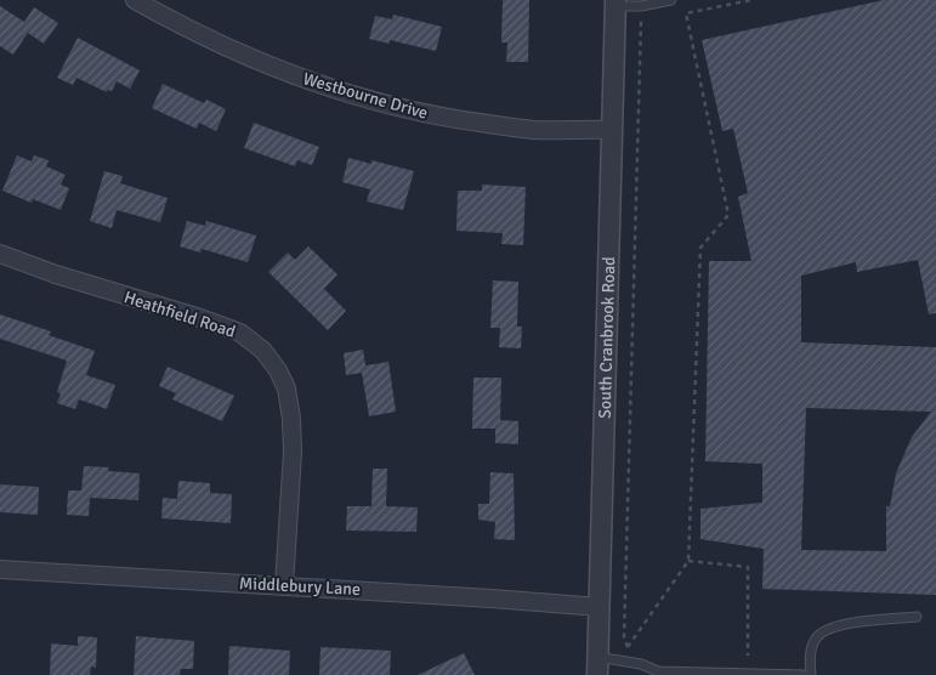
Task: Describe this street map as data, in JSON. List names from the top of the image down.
{
  "streets": {
    "street": [
      "Westbourne Drive",
      "Heathfield Road",
      "South Cranbrook Road",
      "Middlebury Lane"
    ]
  },
  "crossings": [
    ["Westbourne Drive", "South Cranbrook Road"],
    ["Heathfield Road", "Middlebury Lane"],
    ["South Cranbrook Road", "Middlebury Lane"]
  ]
}
